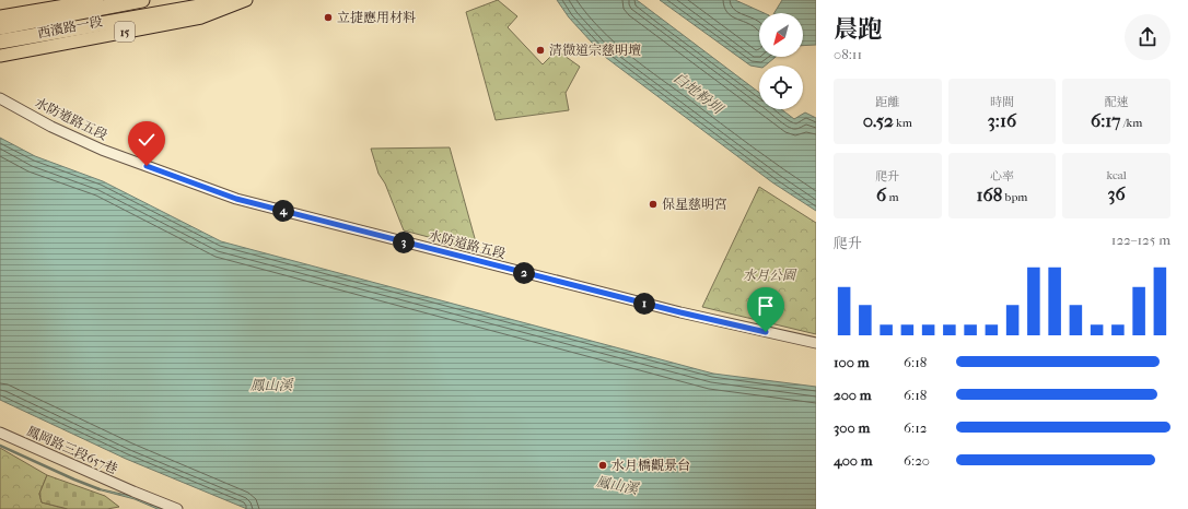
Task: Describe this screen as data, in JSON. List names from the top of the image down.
{
  "streets": {
    "main road": ["西濱路一段", "15"],
    "street": ["水防道路五段", "鳳岡路三段657巷"]
  },
  "water": ["白地粉圳", "鳳山溪"],
  "parks": ["水月公園"],
  "places": [
    "立捷應用材料",
    "清微道宗慈明壇",
    "保星慈明宮",
    "水月橋觀景台"
  ],
  "north": "bottom left",
  "page": {
    "heading": ["晨跑", "08:11"],
    "stats": [
      ["距離", "0.52 km"],
      ["時間", "3:16"],
      ["配速", "6:17 /km"],
      ["爬升", "6 m"],
      ["心率", "168 bpm"],
      ["kcal", "36"]
    ],
    "pins": [
      "4",
      "3",
      "2",
      "1"
    ],
    "chart": ["爬升", "122–125 m"],
    "list": [
      {
        "name": "100 m",
        "note": "6:18"
      },
      {
        "name": "200 m",
        "note": "6:18"
      },
      {
        "name": "300 m",
        "note": "6:12"
      },
      {
        "name": "400 m",
        "note": "6:20"
      }
    ]
  }
}
